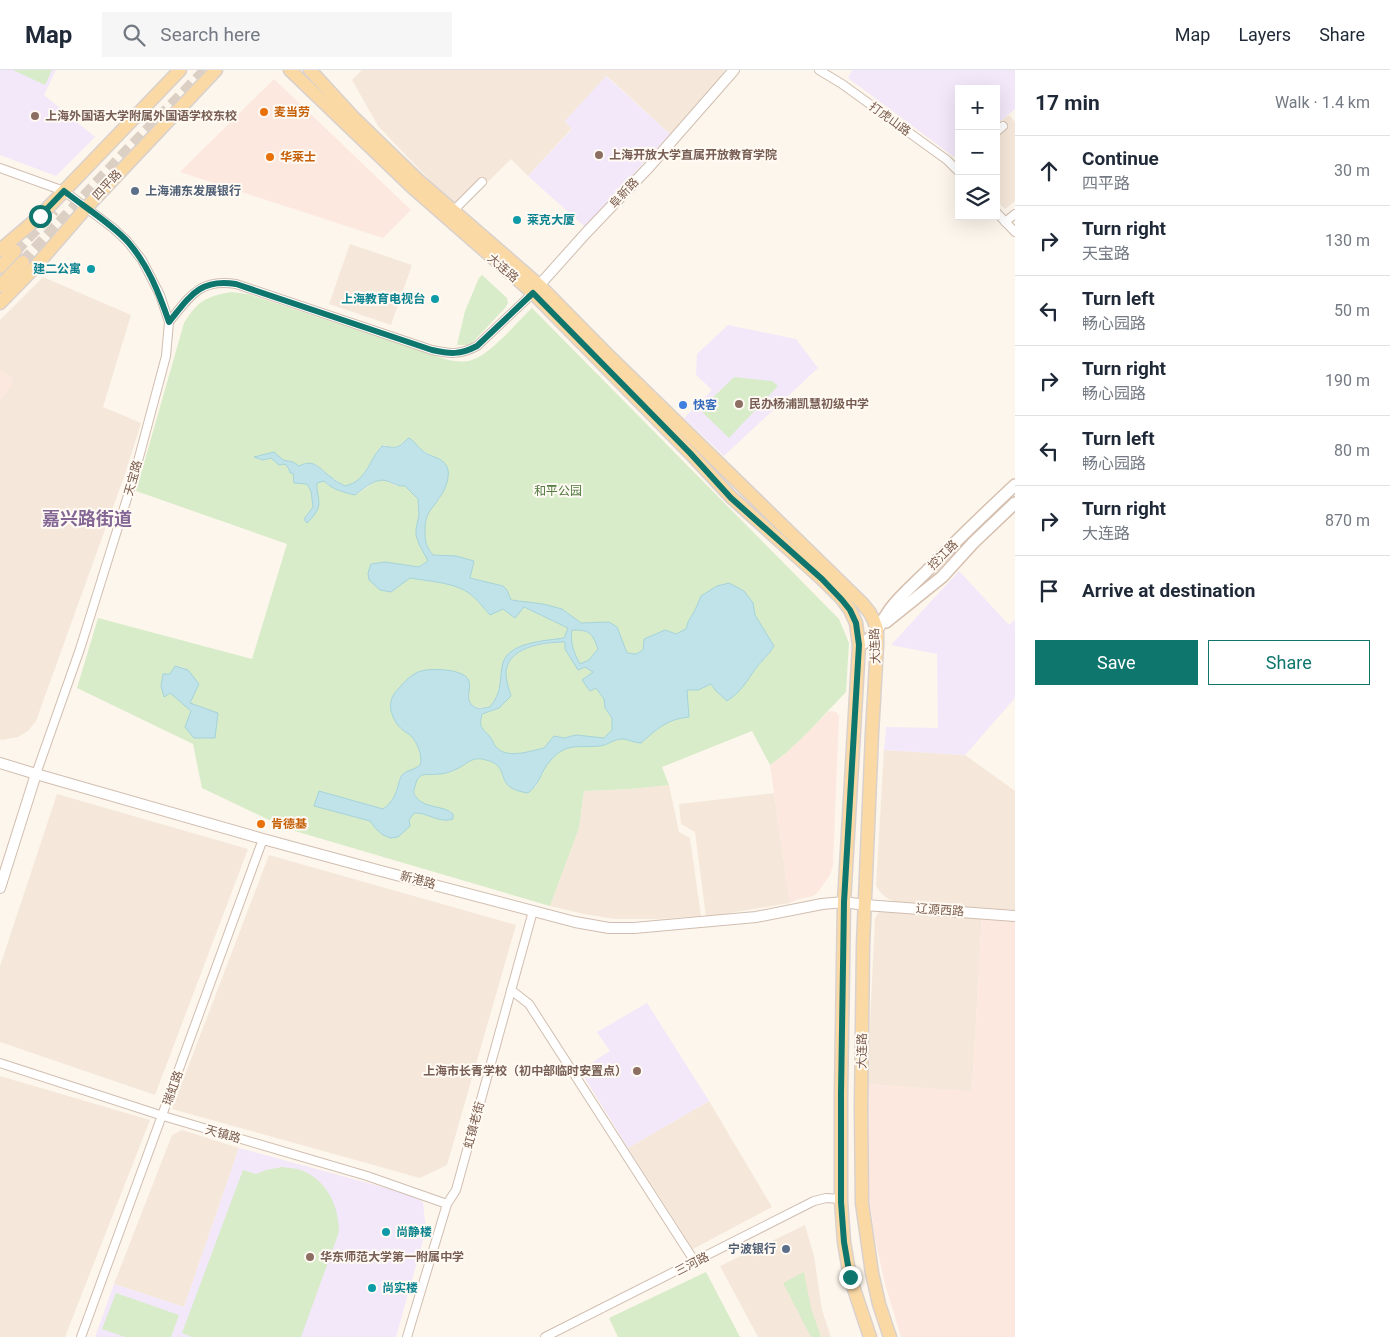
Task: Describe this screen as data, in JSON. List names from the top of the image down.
{
  "streets": {
    "main road": ["四平路", "大连路", "控江路"],
    "street": [
      "打虎山路",
      "阜新路",
      "天宝路",
      "新港路",
      "辽源西路",
      "瑞虹路",
      "虹镇老街",
      "天镇路",
      "三河路"
    ]
  },
  "crossings": [
    ["四平路", "天宝路"],
    ["阜新路", "大连路"],
    ["大连路", "控江路"],
    ["大连路", "新港路"],
    ["大连路", "辽源西路"],
    ["大连路", "三河路"],
    ["天宝路", "新港路"],
    ["新港路", "辽源西路"],
    ["新港路", "瑞虹路"],
    ["新港路", "虹镇老街"],
    ["瑞虹路", "天镇路"],
    ["虹镇老街", "天镇路"]
  ],
  "districts": ["嘉兴路街道"],
  "parks": ["和平公园"],
  "places": [
    "麦当劳",
    "上海外国语大学附属外国语学校东校",
    "上海开放大学直属开放教育学院",
    "华莱士",
    "上海浦东发展银行",
    "莱克大厦",
    "建二公寓",
    "上海教育电视台",
    "民办杨浦凯慧初级中学",
    "快客",
    "肯德基",
    "上海市长青学校（初中部临时安置点）",
    "尚静楼",
    "宁波银行",
    "华东师范大学第一附属中学",
    "尚实楼"
  ],
  "page": {
    "header": "Map",
    "search": "Search here",
    "nav": ["Map", "Layers", "Share"],
    "heading": ["17 min", "Walk · 1.4 km"],
    "map_buttons": ["+", "−"],
    "list": [
      ["Continue", "四平路", "30 m"],
      ["Turn right", "天宝路", "130 m"],
      ["Turn left", "畅心园路", "50 m"],
      ["Turn right", "畅心园路", "190 m"],
      ["Turn left", "畅心园路", "80 m"],
      ["Turn right", "大连路", "870 m"],
      "Arrive at destination"
    ],
    "buttons": ["Save", "Share"]
  }
}
